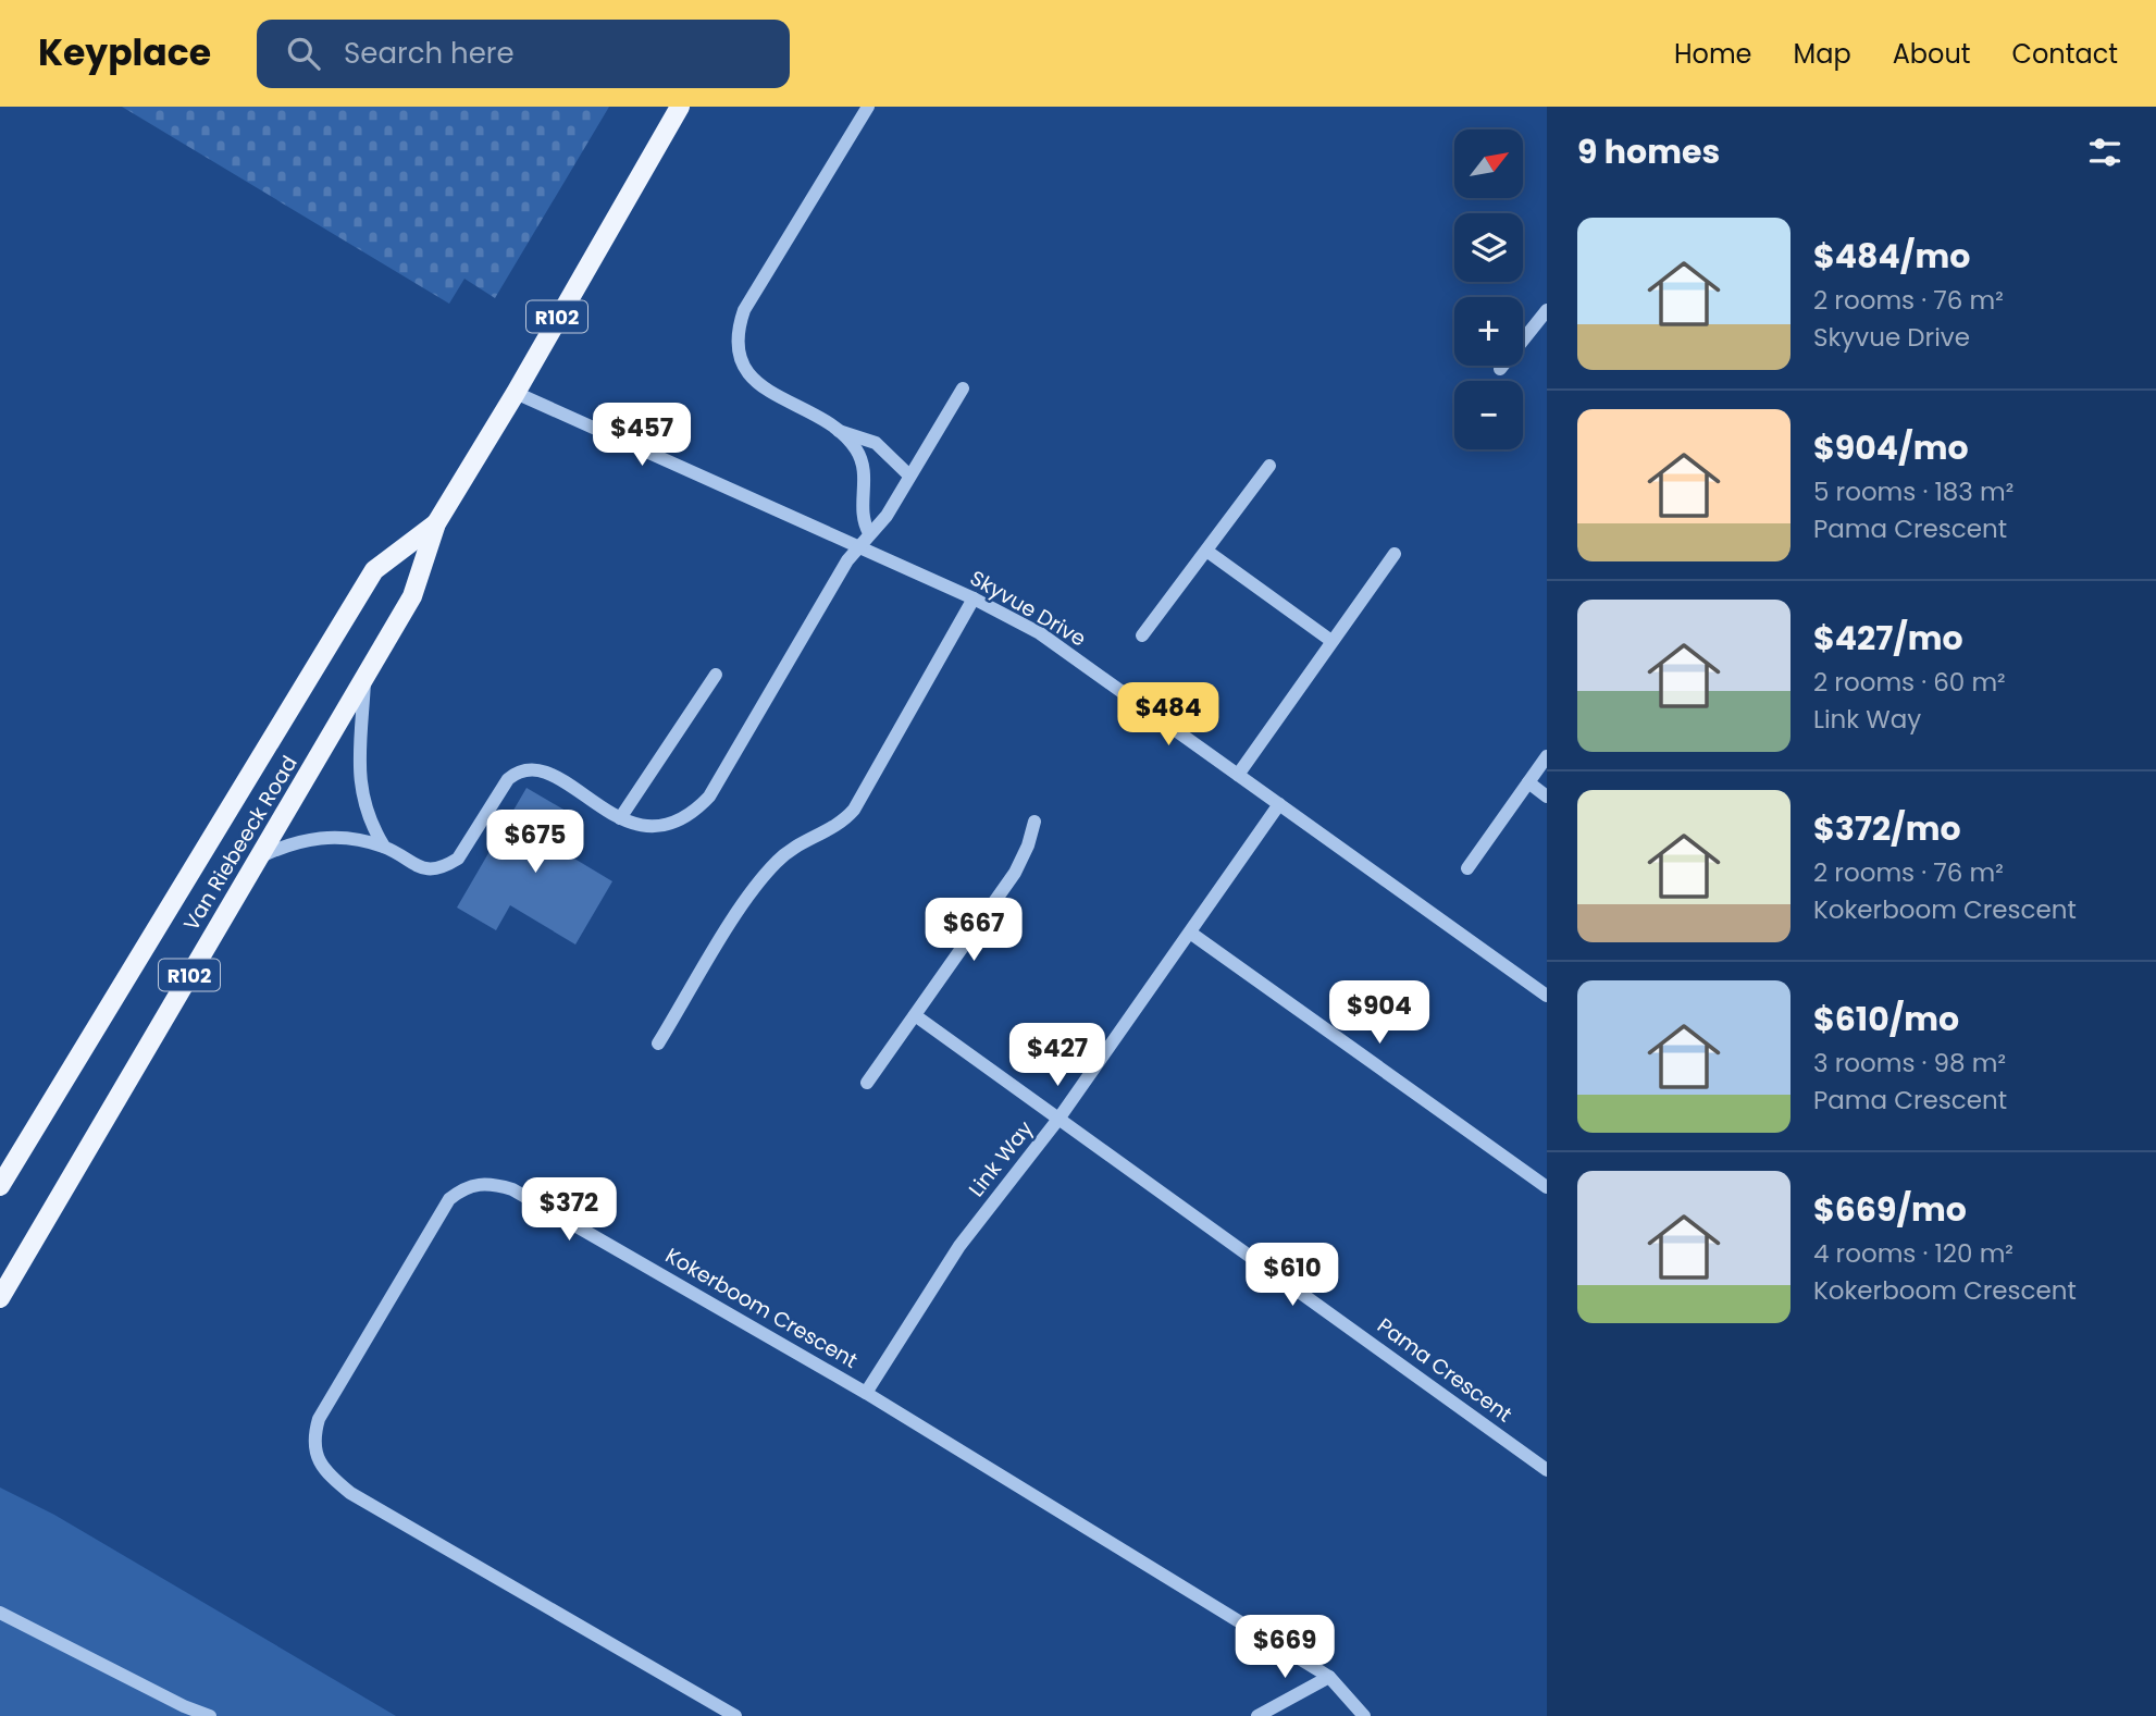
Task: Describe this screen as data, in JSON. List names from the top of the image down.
{
  "streets": {
    "main road": ["R102", "Van Riebeeck Road"],
    "street": [
      "Skyvue Drive",
      "Link Way",
      "Kokerboom Crescent",
      "Pama Crescent"
    ]
  },
  "crossings": [
    ["Skyvue Drive", "Van Riebeeck Road"],
    ["Skyvue Drive", "Link Way"],
    ["Link Way", "Kokerboom Crescent"],
    ["Link Way", "Pama Crescent"]
  ],
  "north": "top right",
  "page": {
    "header": "Keyplace",
    "search": "Search here",
    "nav": [
      "Home",
      "Map",
      "About",
      "Contact"
    ],
    "heading": "9 homes",
    "map_buttons": ["+", "−"],
    "list": [
      {
        "name": "$484/mo",
        "note": "2 rooms · 76 m² · Skyvue Drive"
      },
      {
        "name": "$904/mo",
        "note": "5 rooms · 183 m² · Pama Crescent"
      },
      {
        "name": "$427/mo",
        "note": "2 rooms · 60 m² · Link Way"
      },
      {
        "name": "$372/mo",
        "note": "2 rooms · 76 m² · Kokerboom Crescent"
      },
      {
        "name": "$610/mo",
        "note": "3 rooms · 98 m² · Pama Crescent"
      },
      {
        "name": "$669/mo",
        "note": "4 rooms · 120 m² · Kokerboom Crescent"
      }
    ],
    "price": [
      "$457",
      "$484",
      "$675",
      "$667",
      "$904",
      "$427",
      "$372",
      "$610",
      "$669"
    ]
  }
}
